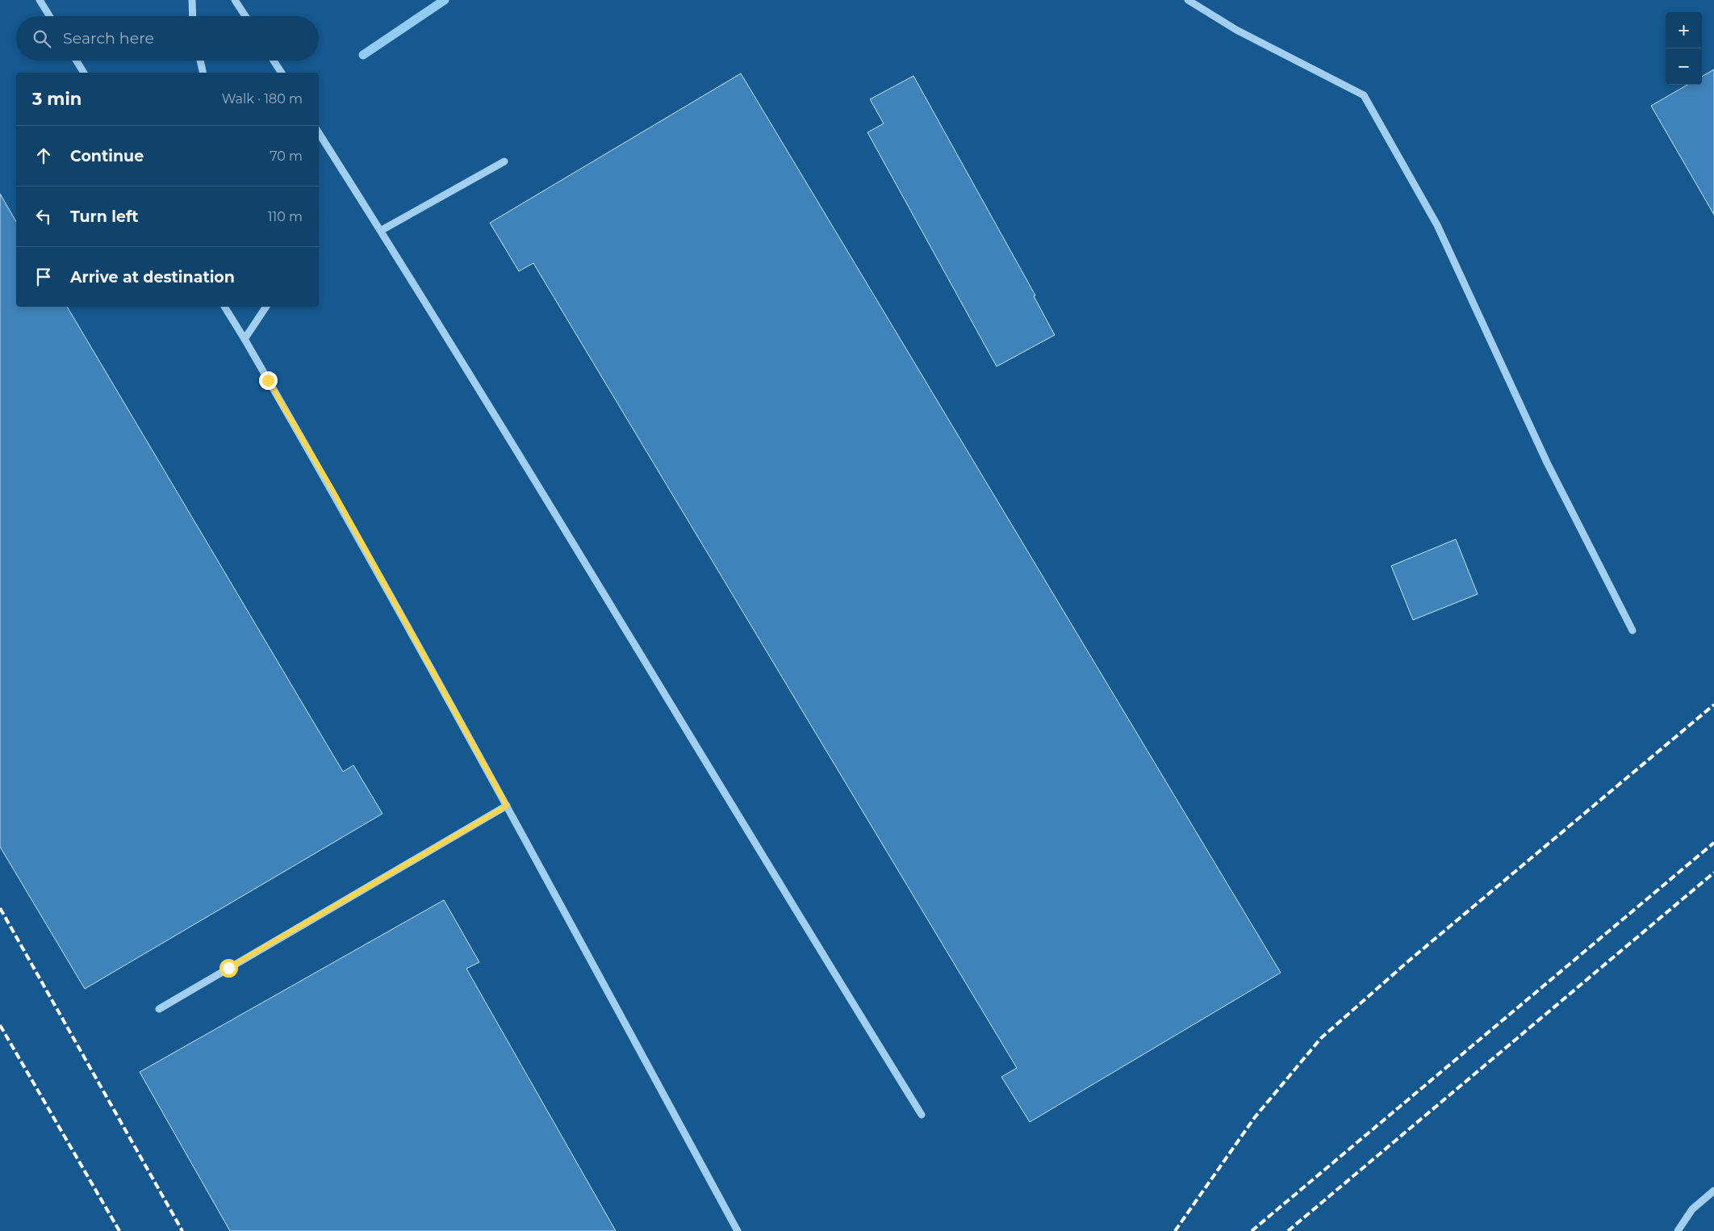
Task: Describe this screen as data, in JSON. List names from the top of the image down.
{
  "page": {
    "map_buttons": ["+", "−"],
    "search": "Search here",
    "heading": ["3 min", "Walk · 180 m"],
    "list": [
      ["Continue", "70 m"],
      ["Turn left", "110 m"],
      "Arrive at destination"
    ]
  }
}
